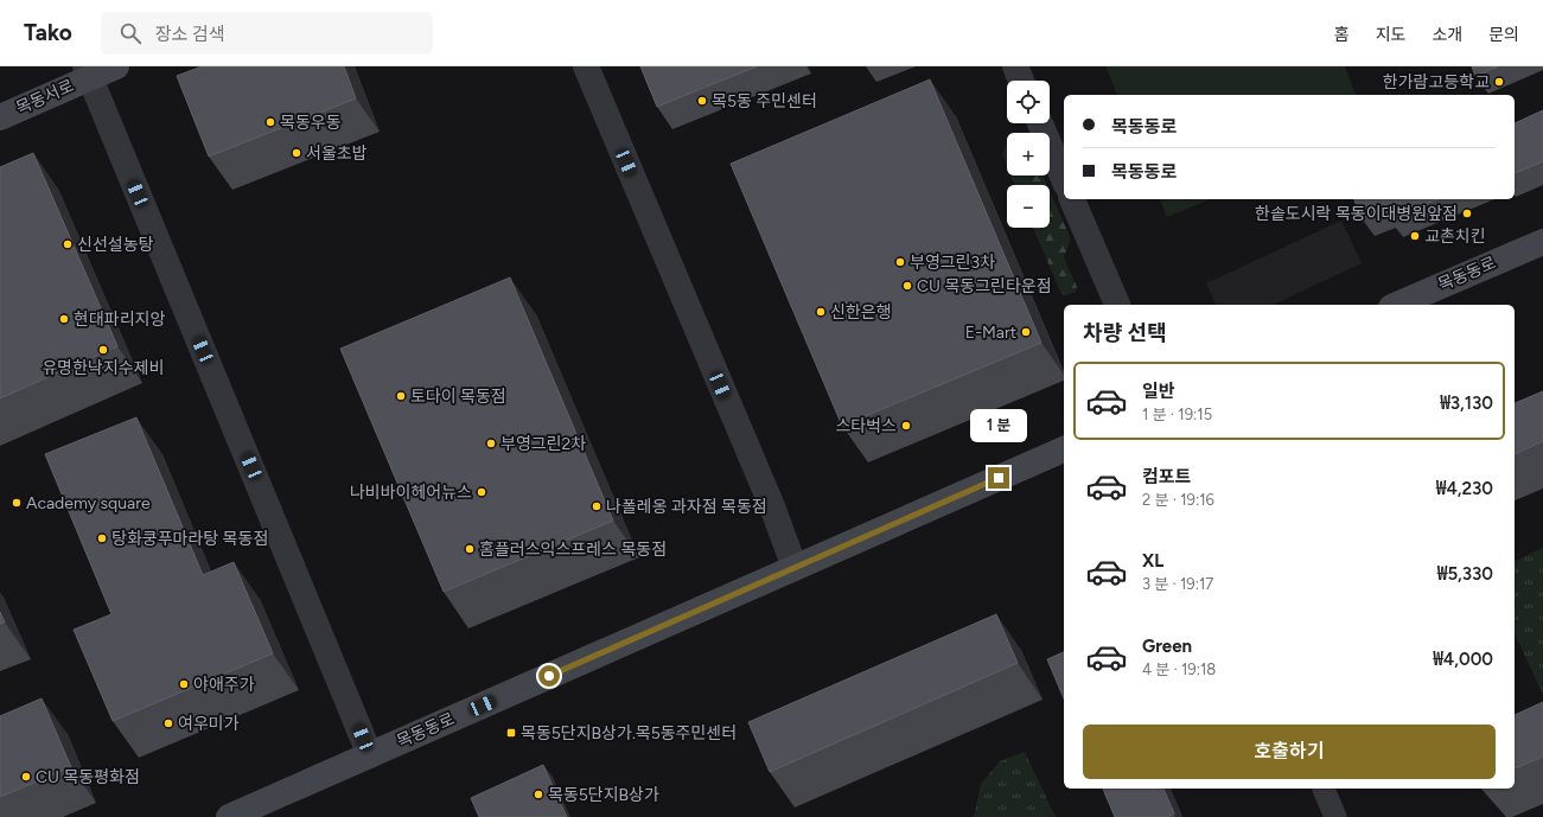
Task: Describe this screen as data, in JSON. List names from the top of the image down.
{
  "streets": {
    "main road": ["목동서로", "목동동로"]
  },
  "places": {
    "other": [
      "한가람고등학교",
      "목5동 주민센터",
      "목동우동",
      "서울초밥",
      "한솥도시락 목동이대병원앞점",
      "교촌치킨",
      "신선설농탕",
      "부영그린3차",
      "CU 목동그린타운점",
      "신한은행",
      "현대파리지앙",
      "E-Mart",
      "유명한낙지수제비",
      "토다이 목동점",
      "스타벅스",
      "부영그린2차",
      "나비바이헤어뉴스",
      "Academy square",
      "나폴레옹 과자점 목동점",
      "탕화쿵푸마라탕 목동점",
      "홈플러스익스프레스 목동점",
      "야애주가",
      "여우미가",
      "CU 목동평화점",
      "목동5단지B상가"
    ],
    "transit": ["목동5단지B상가.목5동주민센터"]
  },
  "page": {
    "header": "Tako",
    "search": "장소 검색",
    "nav": [
      "홈",
      "지도",
      "소개",
      "문의"
    ],
    "map_buttons": ["+", "−"],
    "banner": ["목동동로", "목동동로"],
    "heading": "차량 선택",
    "list": [
      {
        "name": "일반",
        "note": "1 분 · 19:15",
        "value": "₩3,130"
      },
      {
        "name": "컴포트",
        "note": "2 분 · 19:16",
        "value": "₩4,230"
      },
      {
        "name": "XL",
        "note": "3 분 · 19:17",
        "value": "₩5,330"
      },
      {
        "name": "Green",
        "note": "4 분 · 19:18",
        "value": "₩4,000"
      }
    ],
    "bubble": "1 분",
    "buttons": "호출하기"
  }
}
